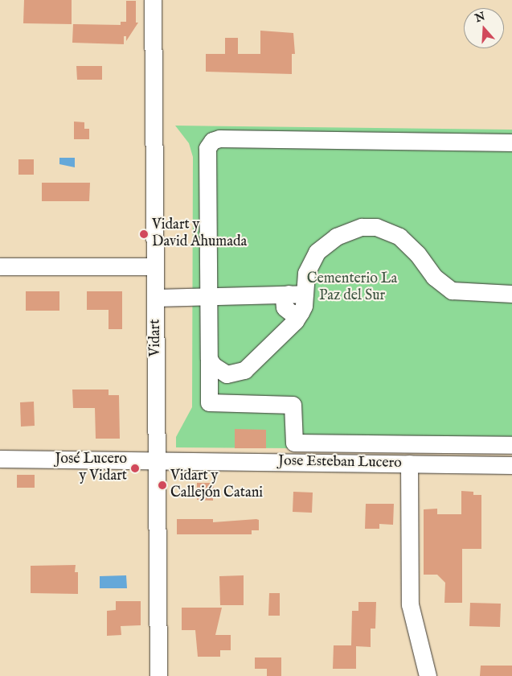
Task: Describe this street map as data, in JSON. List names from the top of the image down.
{
  "streets": {
    "street": ["Vidart", "Jose Esteban Lucero"]
  },
  "crossings": [
    ["Vidart", "Jose Esteban Lucero"]
  ],
  "parks": ["Cementerio La Paz del Sur"],
  "places": ["Vidart y David Ahumada", "José Lucero y Vidart", "Vidart y Callejón Catani"],
  "north": "top"
}
